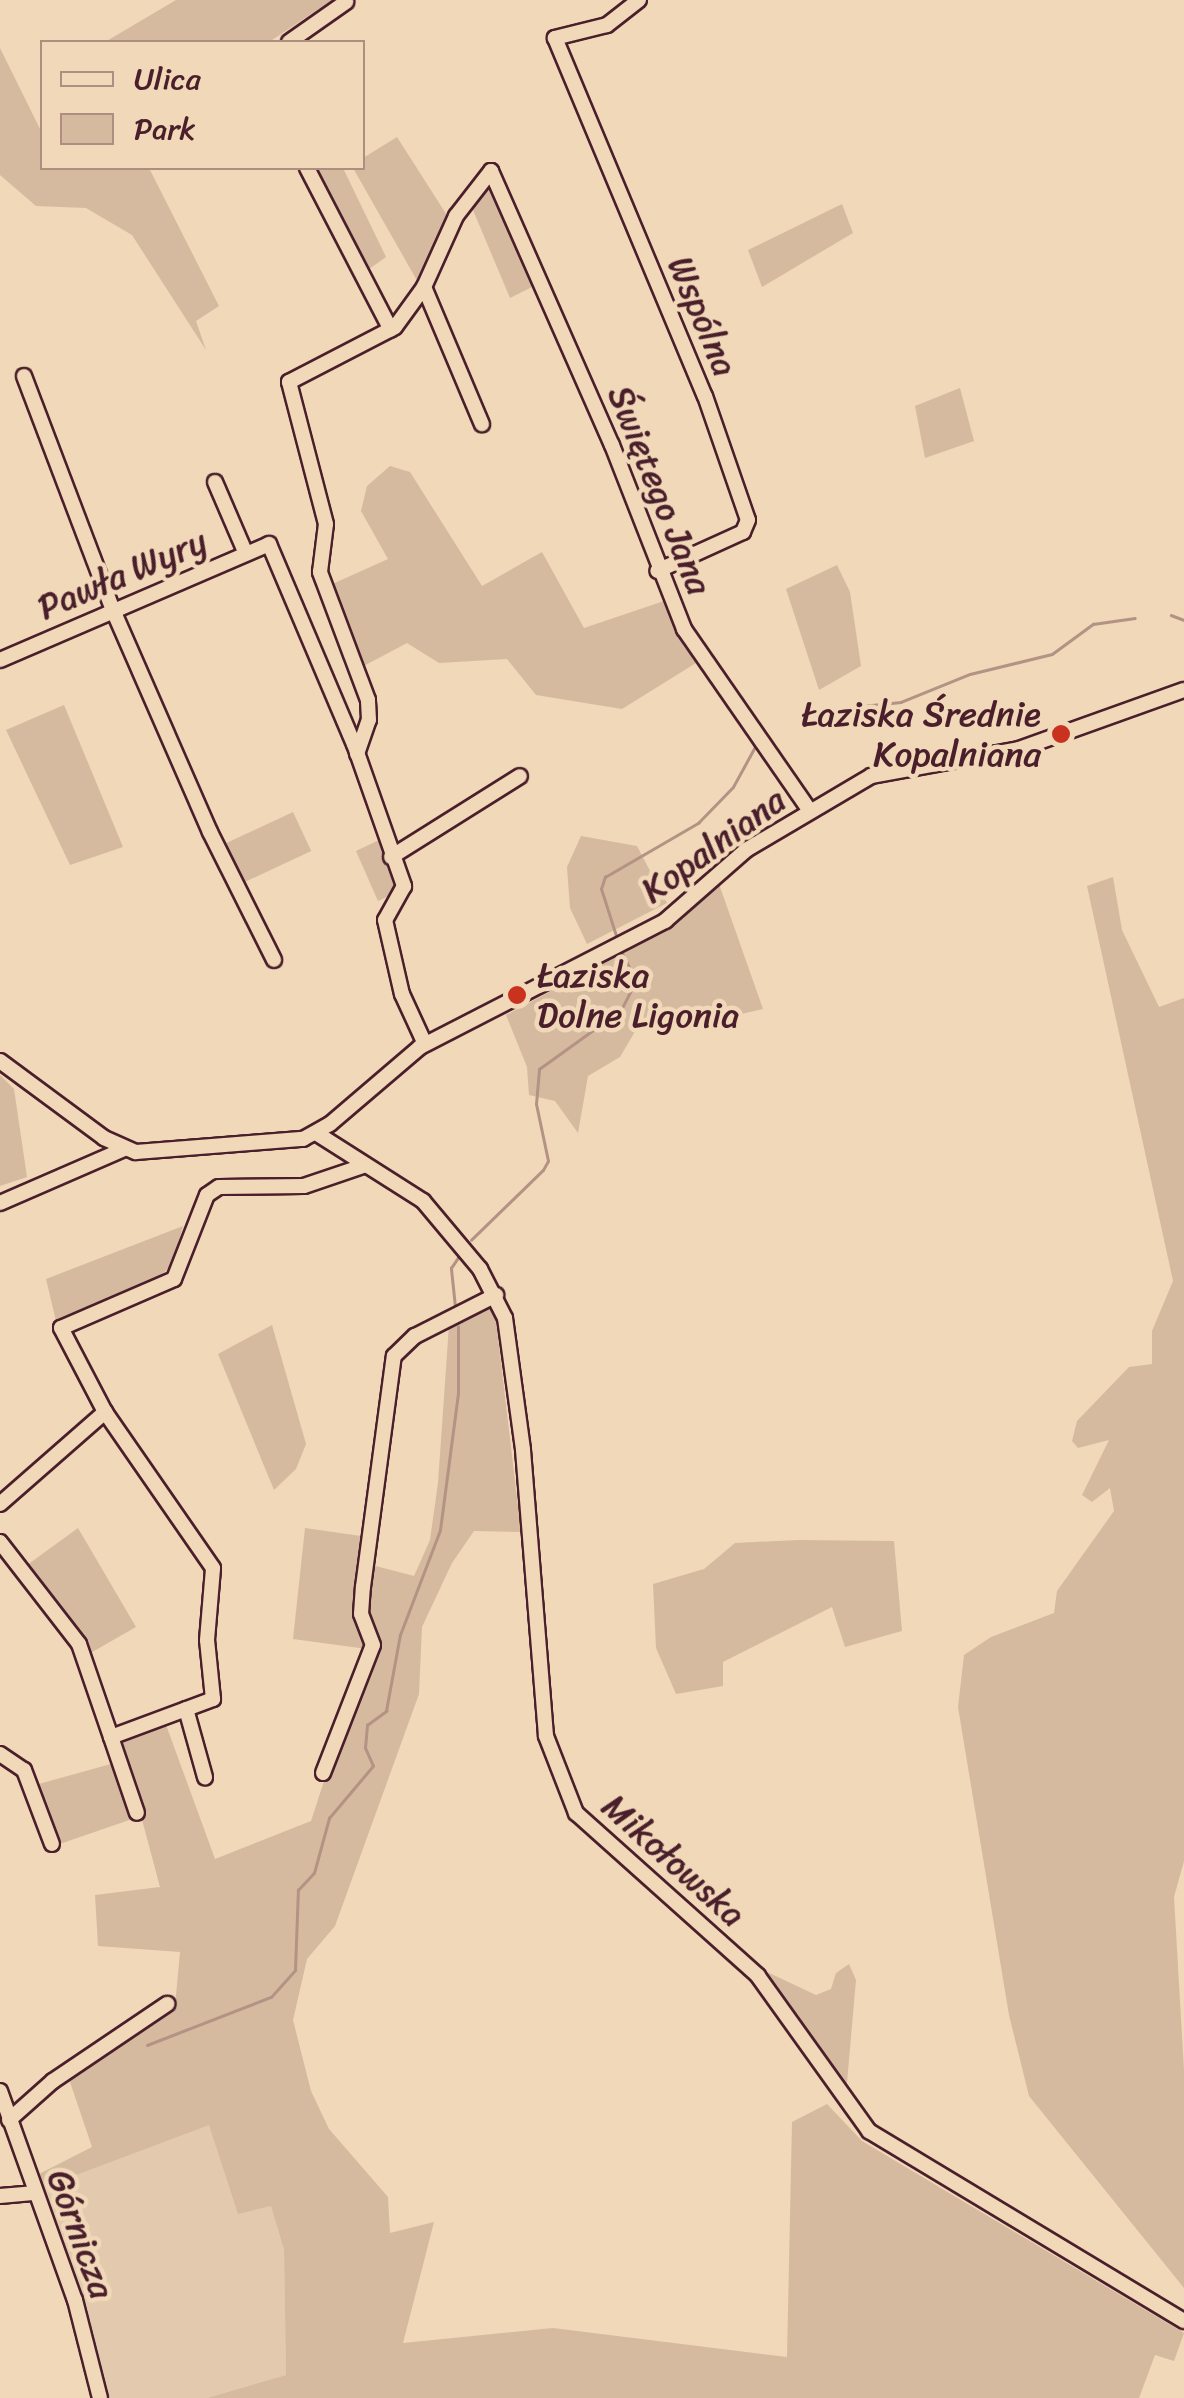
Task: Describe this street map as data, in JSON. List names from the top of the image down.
{
  "streets": {
    "street": [
      "Wspólna",
      "Świętego Jana",
      "Pawła Wyry",
      "Kopalniana",
      "Mikołowska",
      "Górnicza"
    ]
  },
  "crossings": [
    ["Wspólna", "Świętego Jana"],
    ["Świętego Jana", "Kopalniana"],
    ["Kopalniana", "Mikołowska"]
  ],
  "places": ["Łaziska Średnie Kopalniana", "Łaziska Dolne Ligonia"],
  "legend": ["Ulica", "Park"]
}
